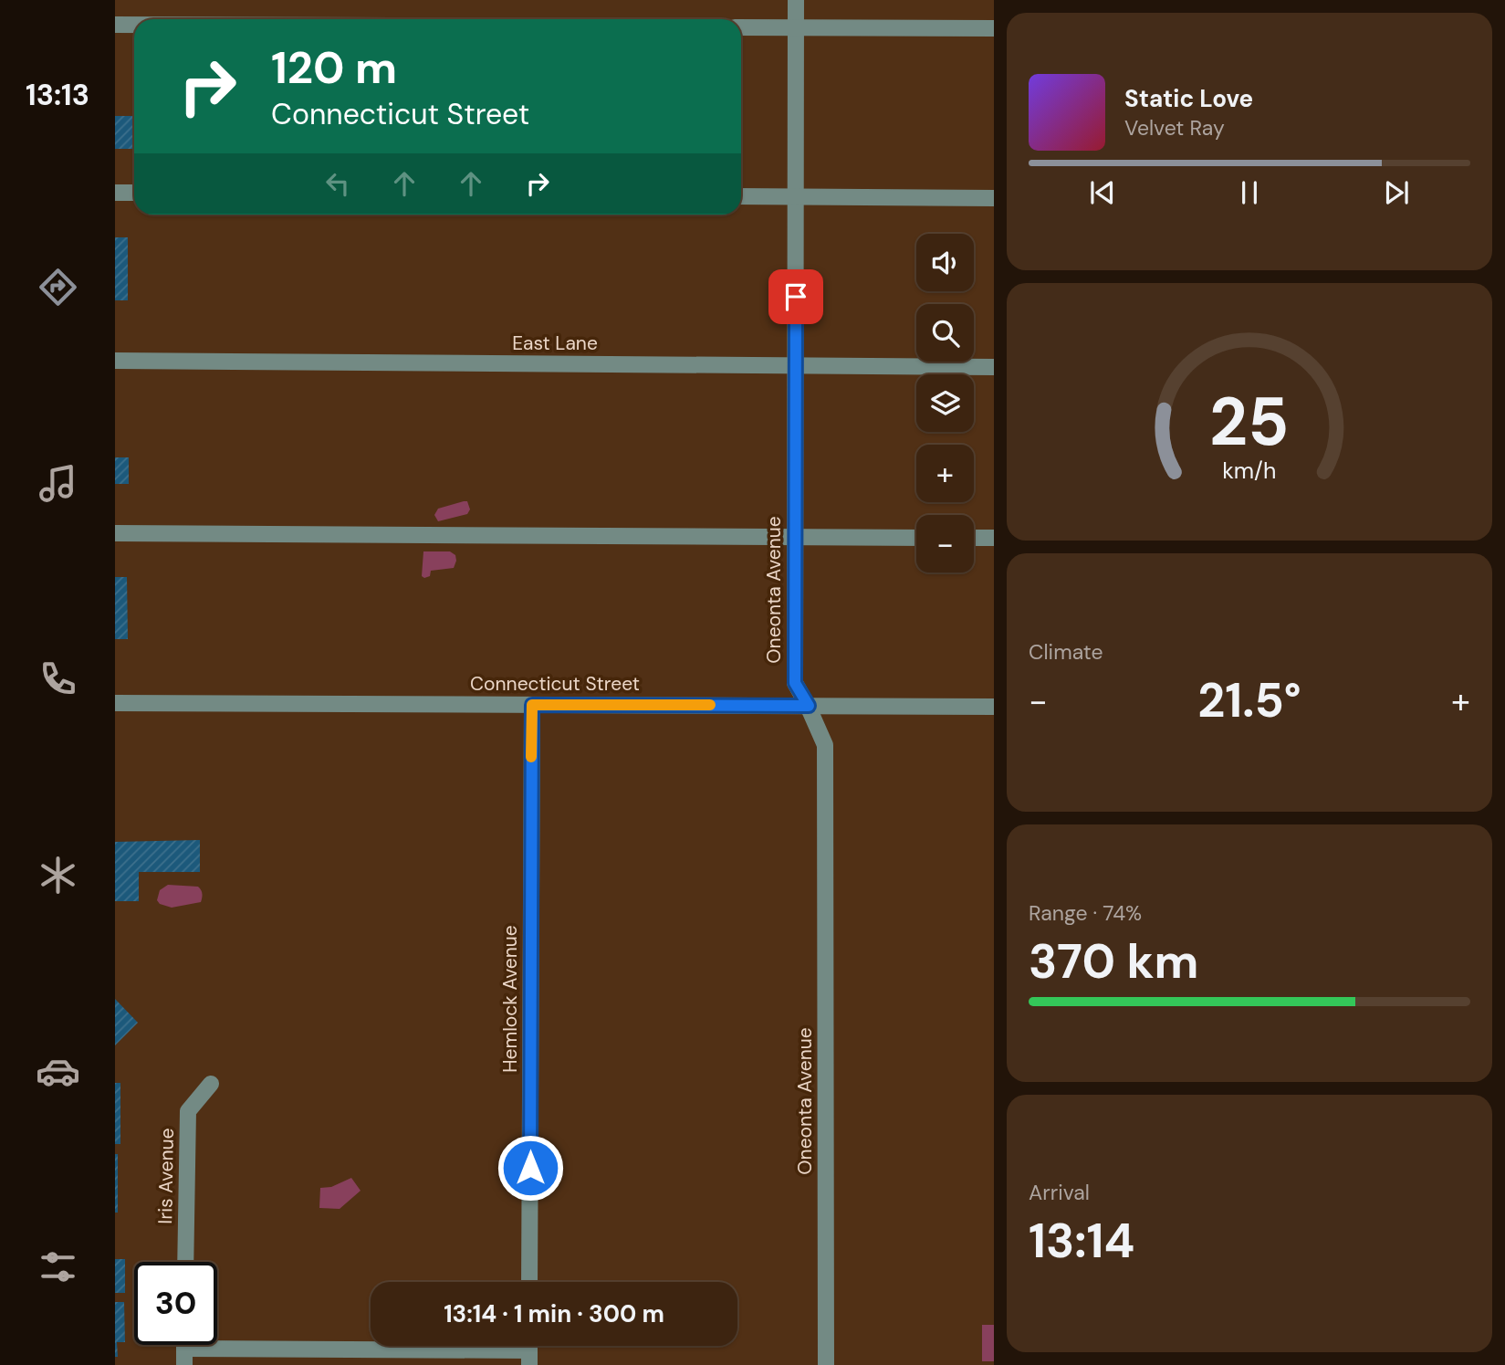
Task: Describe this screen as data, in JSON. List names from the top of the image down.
{
  "streets": {
    "street": [
      "East Lane",
      "Oneonta Avenue",
      "Connecticut Street",
      "Hemlock Avenue",
      "Iris Avenue"
    ]
  },
  "crossings": [
    ["East Lane", "Oneonta Avenue"],
    ["Oneonta Avenue", "Connecticut Street"],
    ["Connecticut Street", "Hemlock Avenue"]
  ],
  "page": {
    "tabs": "13:13",
    "turn": ["120 m", "Connecticut Street"],
    "song": ["Static Love", "Velvet Ray"],
    "map_buttons": ["+", "−"],
    "tile": [
      "Climate",
      ["Range · 74%", "370 km"],
      ["Arrival", "13:14"]
    ],
    "heat": ["−", "21.5°", "+"],
    "limit": "30",
    "trip": "13:14 · 1 min · 300 m",
    "gauge": ["25", "km/h"]
  }
}
